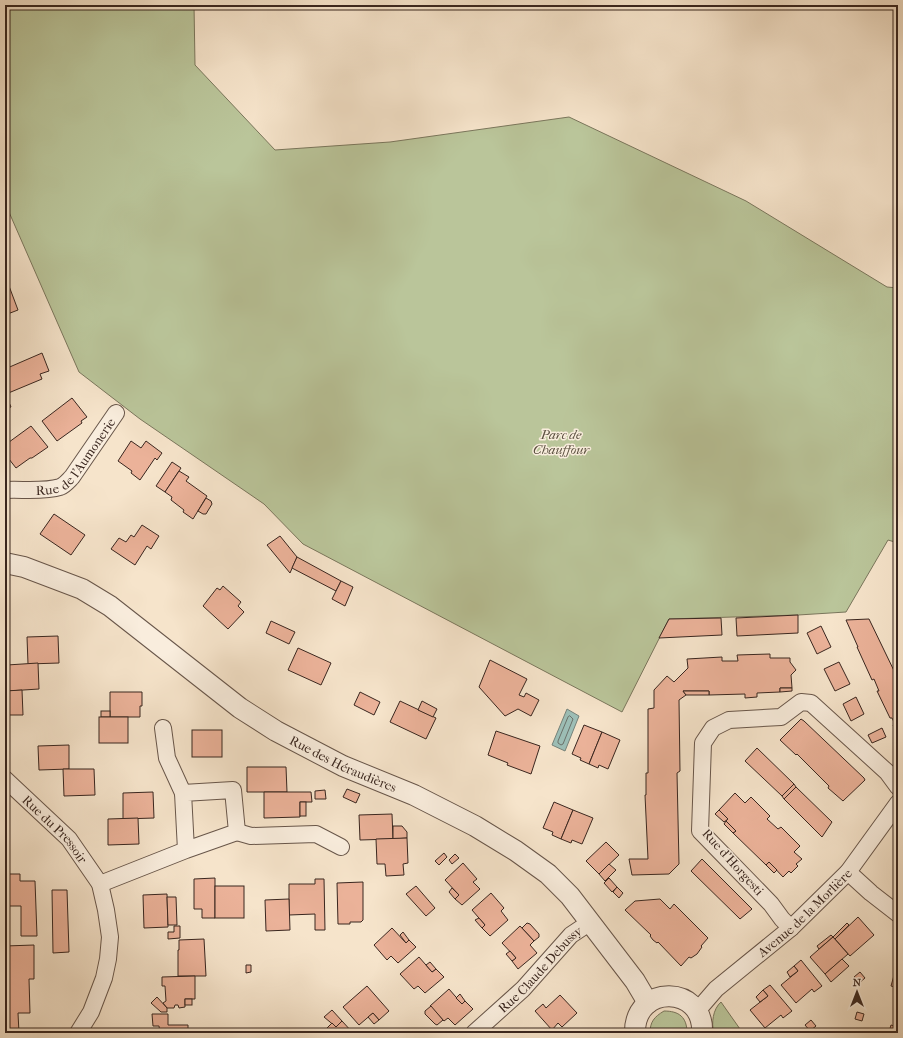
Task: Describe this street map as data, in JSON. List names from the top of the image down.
{
  "streets": {
    "street": [
      "Rue de l’Aumonerie",
      "Rue des Héraudières",
      "Rue du Pressoir",
      "Rue d'Horgesti",
      "Avenue de la Morlière",
      "Rue Claude Debussy"
    ]
  },
  "crossings": [
    ["Rue des Héraudières", "Rue Claude Debussy"],
    ["Rue d'Horgesti", "Avenue de la Morlière"]
  ],
  "parks": ["Parc de Chauffour"],
  "north": "top"
}
